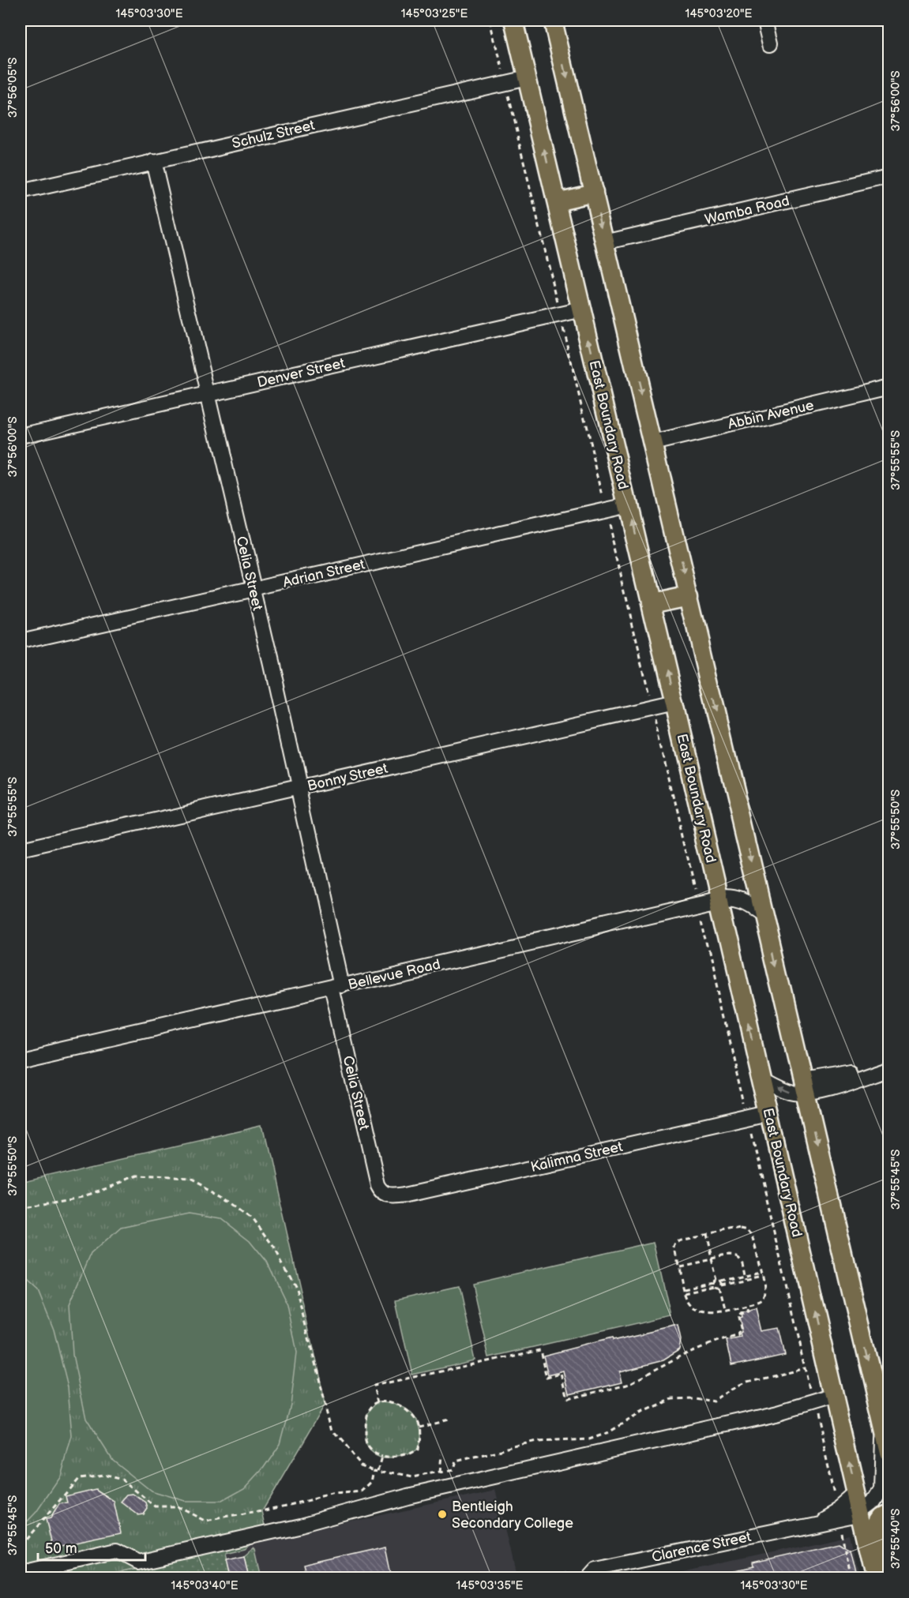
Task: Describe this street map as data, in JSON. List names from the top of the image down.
{
  "streets": {
    "main road": ["East Boundary Road"],
    "street": [
      "Schulz Street",
      "Wamba Road",
      "Denver Street",
      "Abbin Avenue",
      "Celia Street",
      "Adrian Street",
      "Bonny Street",
      "Bellevue Road",
      "Kalimna Street",
      "Clarence Street"
    ]
  },
  "crossings": [
    ["Schulz Street", "East Boundary Road"],
    ["Schulz Street", "Celia Street"],
    ["Denver Street", "East Boundary Road"],
    ["Denver Street", "Celia Street"],
    ["East Boundary Road", "Adrian Street"],
    ["East Boundary Road", "Bonny Street"],
    ["East Boundary Road", "Bellevue Road"],
    ["East Boundary Road", "Kalimna Street"],
    ["East Boundary Road", "Clarence Street"],
    ["Celia Street", "Adrian Street"],
    ["Celia Street", "Bonny Street"],
    ["Celia Street", "Bellevue Road"],
    ["Celia Street", "Kalimna Street"]
  ],
  "places": ["Bentleigh Secondary College"],
  "scale_bar": "50 m",
  "coordinates": [
    "145°03'30\"E",
    "145°03'25\"E",
    "145°03'20\"E",
    "37°56'05\"S",
    "37°56'00\"S",
    "37°55'55\"S",
    "37°55'50\"S",
    "37°55'45\"S",
    "37°55'40\"S",
    "145°03'40\"E",
    "145°03'35\"E"
  ]
}
